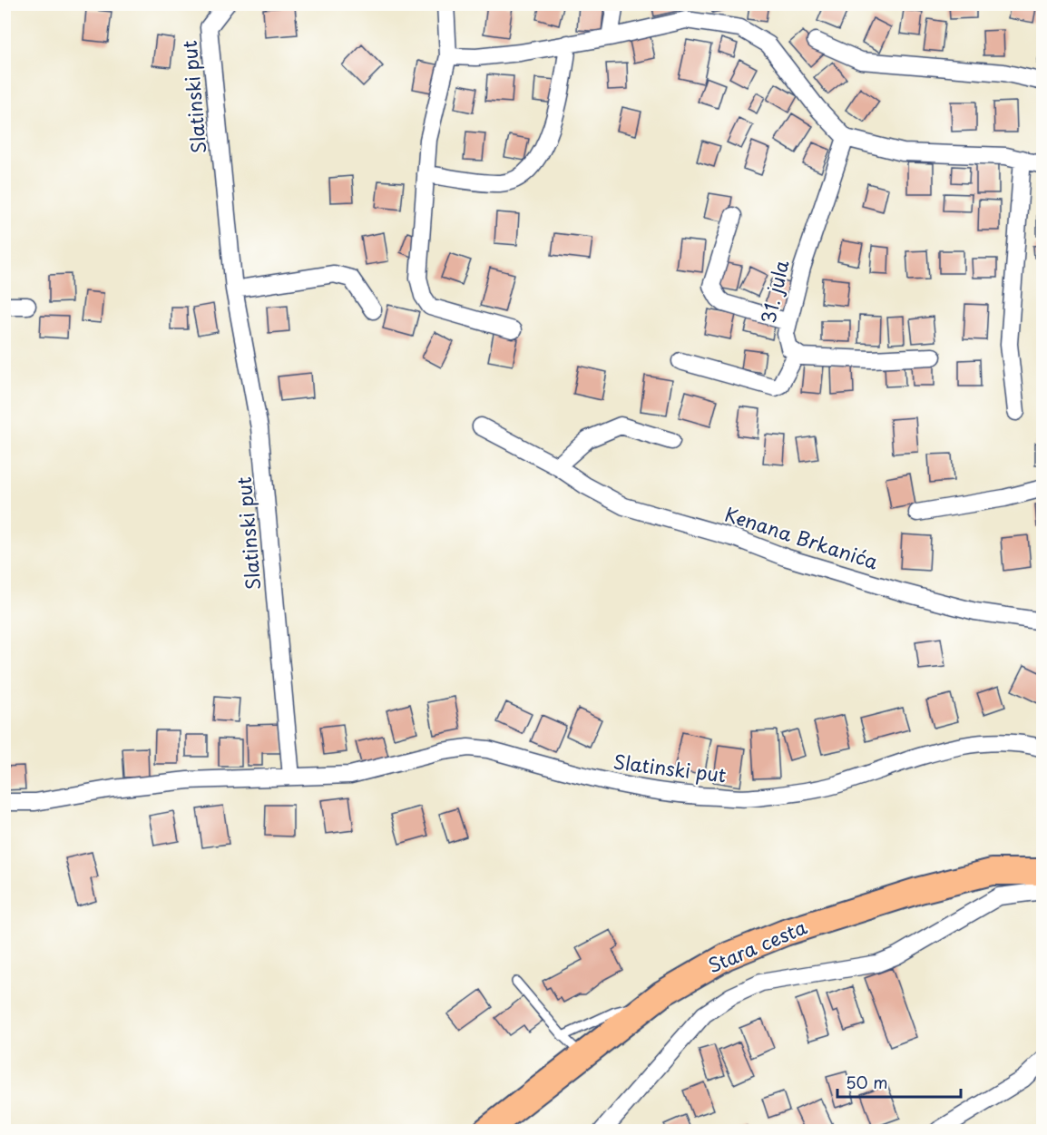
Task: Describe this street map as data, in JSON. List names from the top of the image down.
{
  "streets": {
    "main road": ["Stara cesta"],
    "street": ["Slatinski put", "31. jula", "Kenana Brkanića"]
  },
  "scale_bar": "50 m"
}
